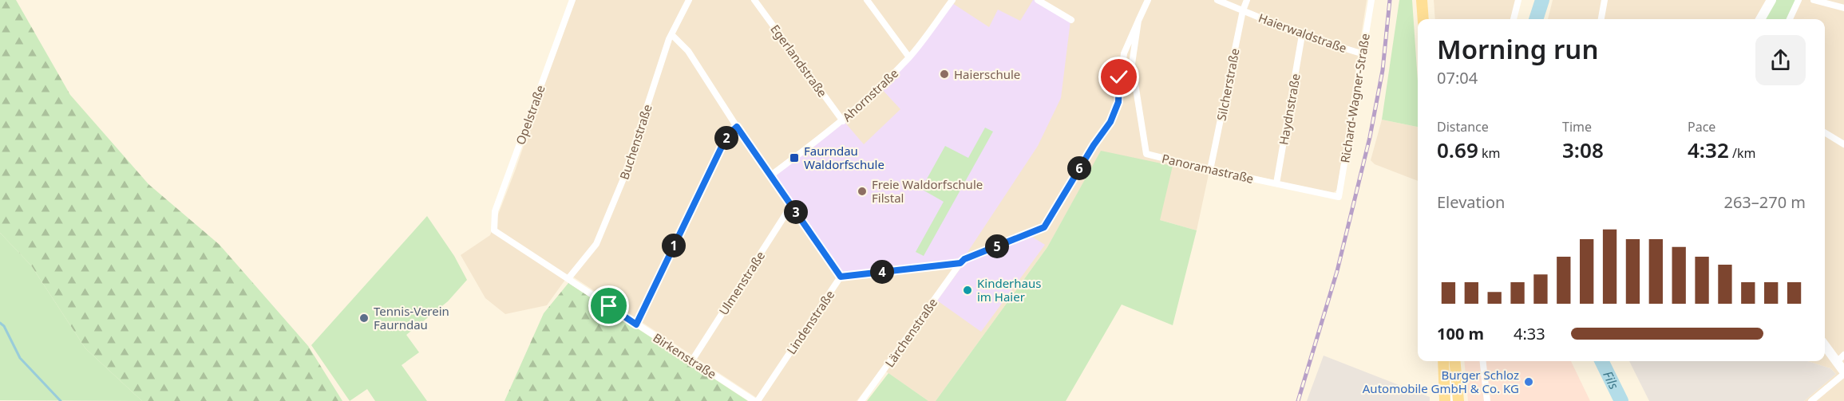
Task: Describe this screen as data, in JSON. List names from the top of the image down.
{
  "streets": {
    "street": [
      "Haierwaldstraße",
      "Egerlandstraße",
      "Silcherstraße",
      "Ahornstraße",
      "Richard-Wagner-Straße",
      "Haydnstraße",
      "Opelstraße",
      "Buchenstraße",
      "Panoramastraße",
      "Ulmenstraße",
      "Lindenstraße",
      "Lärchenstraße",
      "Birkenstraße"
    ]
  },
  "crossings": [
    ["Haierwaldstraße", "Silcherstraße"],
    ["Haierwaldstraße", "Richard-Wagner-Straße"],
    ["Haierwaldstraße", "Haydnstraße"],
    ["Egerlandstraße", "Ahornstraße"],
    ["Silcherstraße", "Panoramastraße"],
    ["Richard-Wagner-Straße", "Panoramastraße"],
    ["Haydnstraße", "Panoramastraße"],
    ["Opelstraße", "Birkenstraße"],
    ["Buchenstraße", "Birkenstraße"],
    ["Panoramastraße", "Lindenstraße"],
    ["Ulmenstraße", "Birkenstraße"],
    ["Lindenstraße", "Lärchenstraße"],
    ["Lindenstraße", "Birkenstraße"]
  ],
  "water": ["Fils"],
  "places": {
    "other": [
      "Haierschule",
      "Freie Waldorfschule Filstal",
      "Kinderhaus im Haier",
      "Tennis-Verein Faurndau",
      "Burger Schloz Automobile GmbH & Co. KG"
    ],
    "transit": ["Faurndau Waldorfschule"]
  },
  "page": {
    "heading": ["Morning run", "07:04"],
    "stats": [
      ["Distance", "0.69 km"],
      ["Time", "3:08"],
      ["Pace", "4:32 /km"]
    ],
    "pins": [
      "2",
      "6",
      "3",
      "1",
      "5",
      "4"
    ],
    "chart": ["Elevation", "263–270 m"],
    "list": [
      {
        "name": "100 m",
        "note": "4:33"
      }
    ]
  }
}
